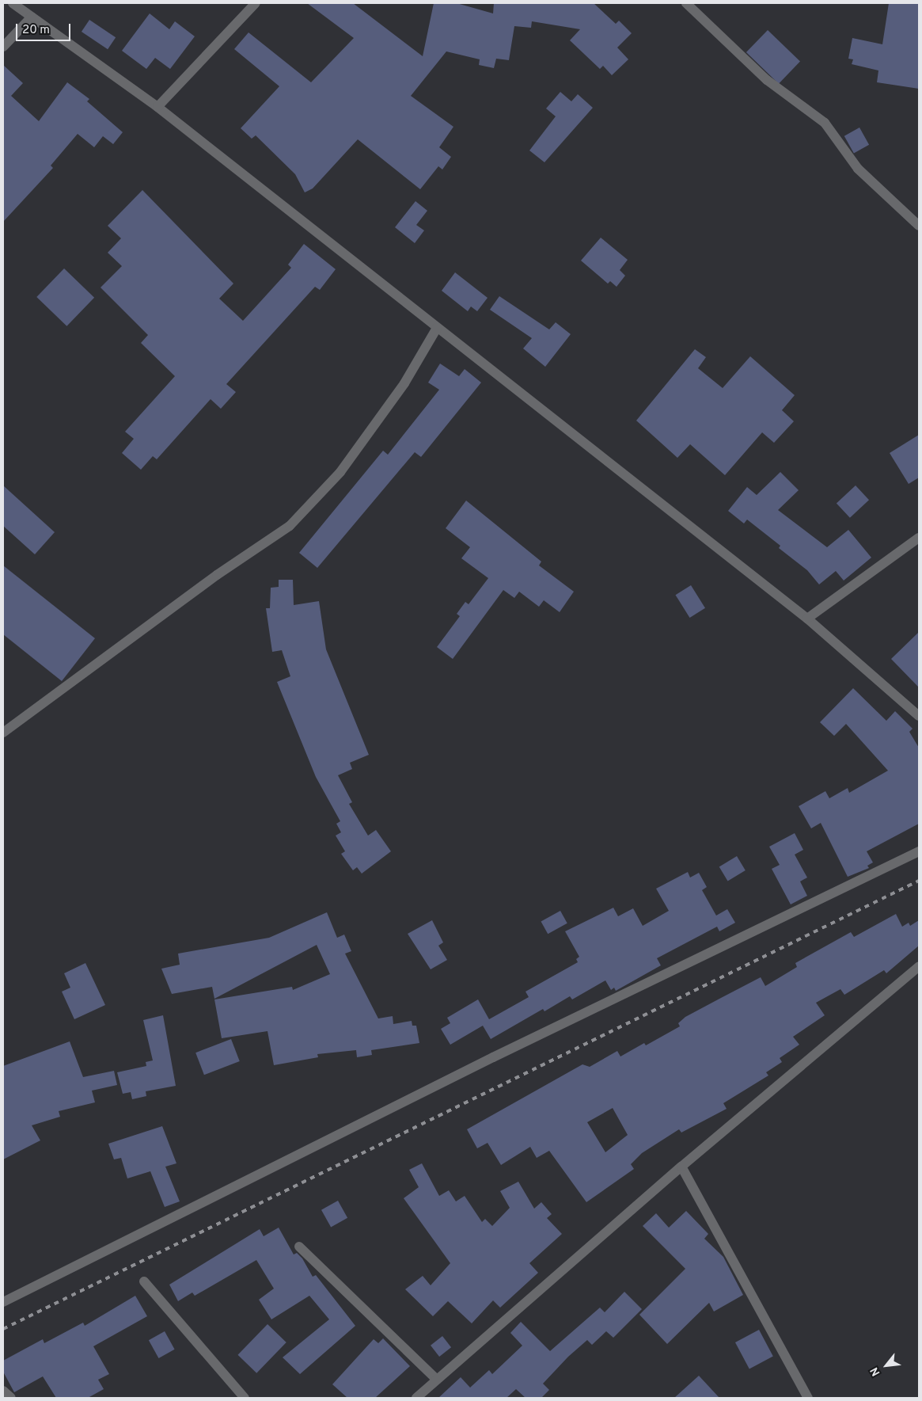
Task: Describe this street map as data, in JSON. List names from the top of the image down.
{
  "scale_bar": "20 m",
  "north": "bottom left"
}
